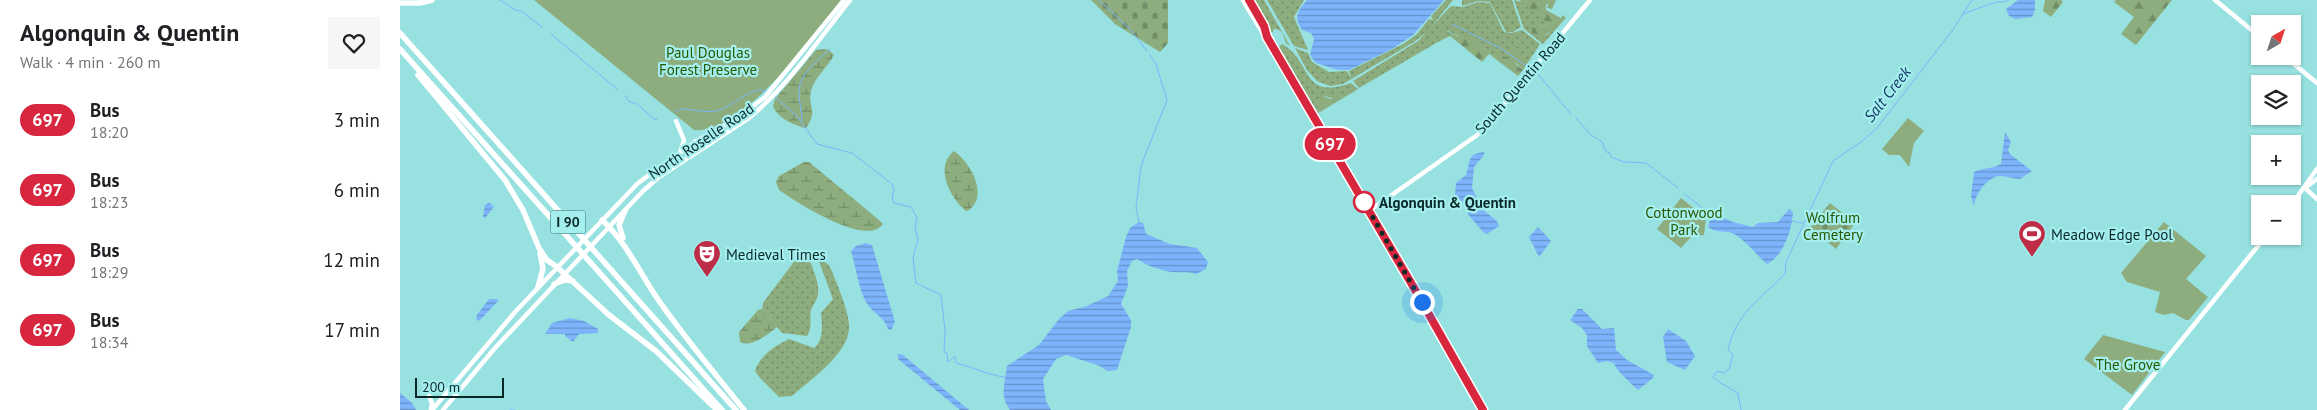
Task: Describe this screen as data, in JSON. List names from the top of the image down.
{
  "streets": {
    "highway": ["I 90"],
    "main road": ["South Quentin Road", "North Roselle Road"]
  },
  "water": ["Salt Creek"],
  "parks": [
    "Paul Douglas Forest Preserve",
    "Cottonwood Park",
    "Wolfrum Cemetery",
    "The Grove"
  ],
  "places": {
    "other": ["Algonquin & Quentin"],
    "sports": ["Meadow Edge Pool"],
    "theatre": ["Medieval Times"]
  },
  "lines": ["bus line 697"],
  "scale_bar": "200 m",
  "north": "top right",
  "page": {
    "heading": ["Algonquin & Quentin", "Walk · 4 min · 260 m"],
    "on_map": "697",
    "map_buttons": ["+", "−"],
    "list": [
      {
        "mark": "697",
        "name": "Bus",
        "note": "18:20",
        "value": "3 min"
      },
      {
        "mark": "697",
        "name": "Bus",
        "note": "18:23",
        "value": "6 min"
      },
      {
        "mark": "697",
        "name": "Bus",
        "note": "18:29",
        "value": "12 min"
      },
      {
        "mark": "697",
        "name": "Bus",
        "note": "18:34",
        "value": "17 min"
      }
    ],
    "scale": "200 m"
  }
}
